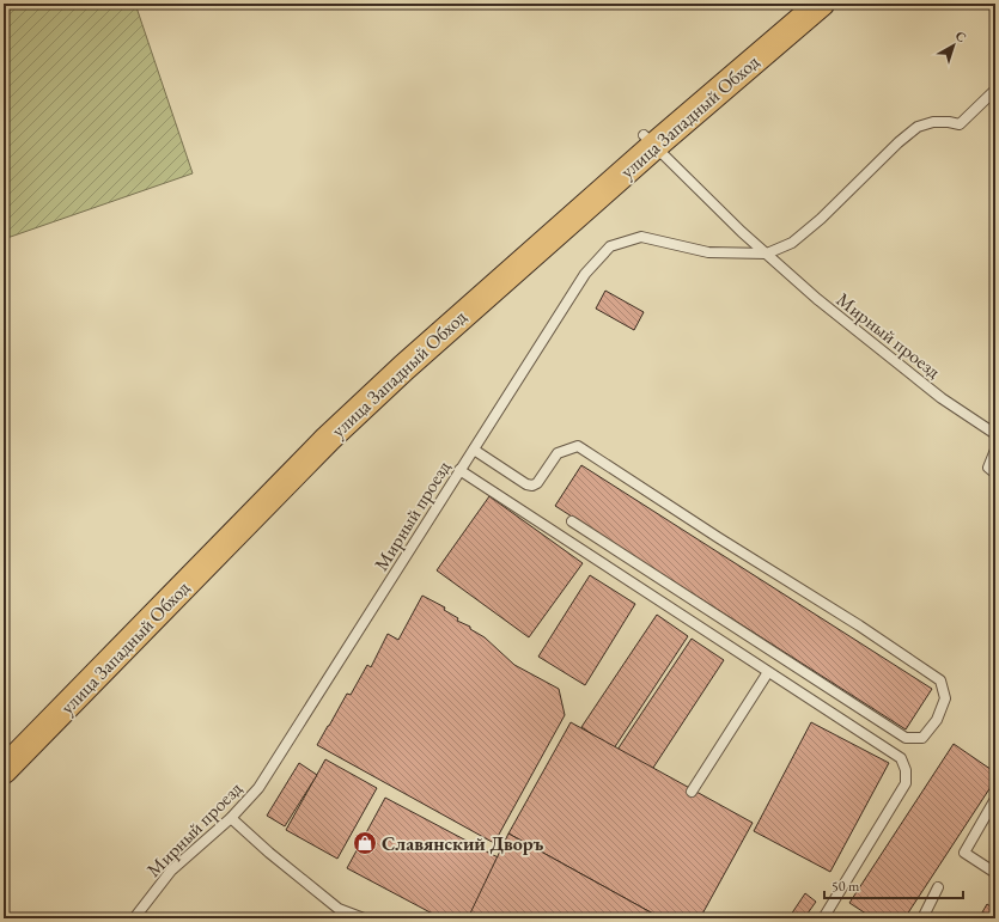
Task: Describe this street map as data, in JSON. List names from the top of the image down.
{
  "streets": {
    "highway": ["улица Западный Обход"],
    "lane": ["Мирный проезд"]
  },
  "crossings": [
    ["улица Западный Обход", "Мирный проезд"]
  ],
  "places": {
    "shop": ["Cлавянский Дворъ"]
  },
  "scale_bar": "50 m",
  "north": "top right"
}
